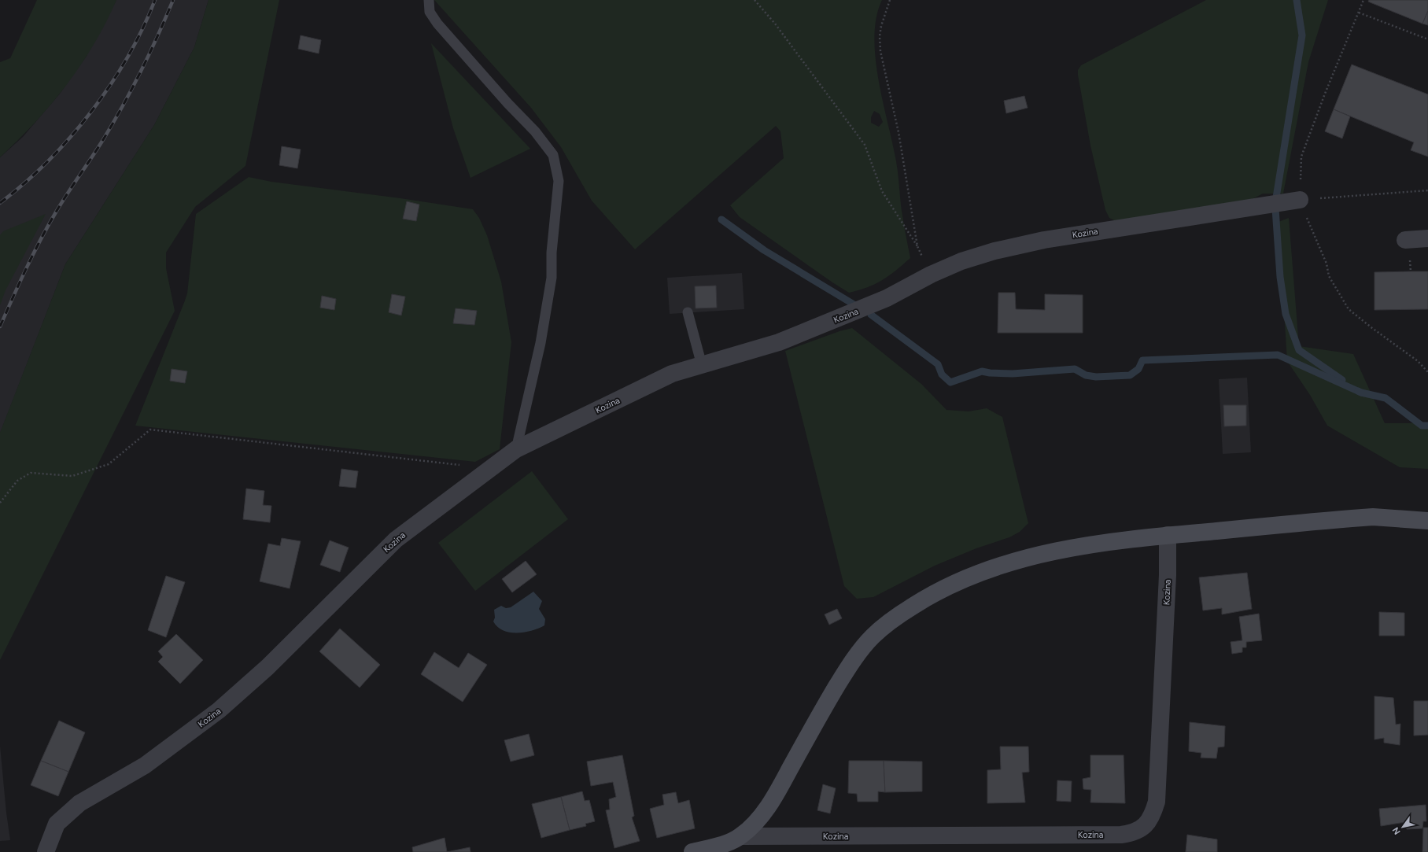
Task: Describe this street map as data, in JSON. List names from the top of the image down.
{
  "streets": {
    "main road": ["Kozina"]
  },
  "north": "bottom left"
}
